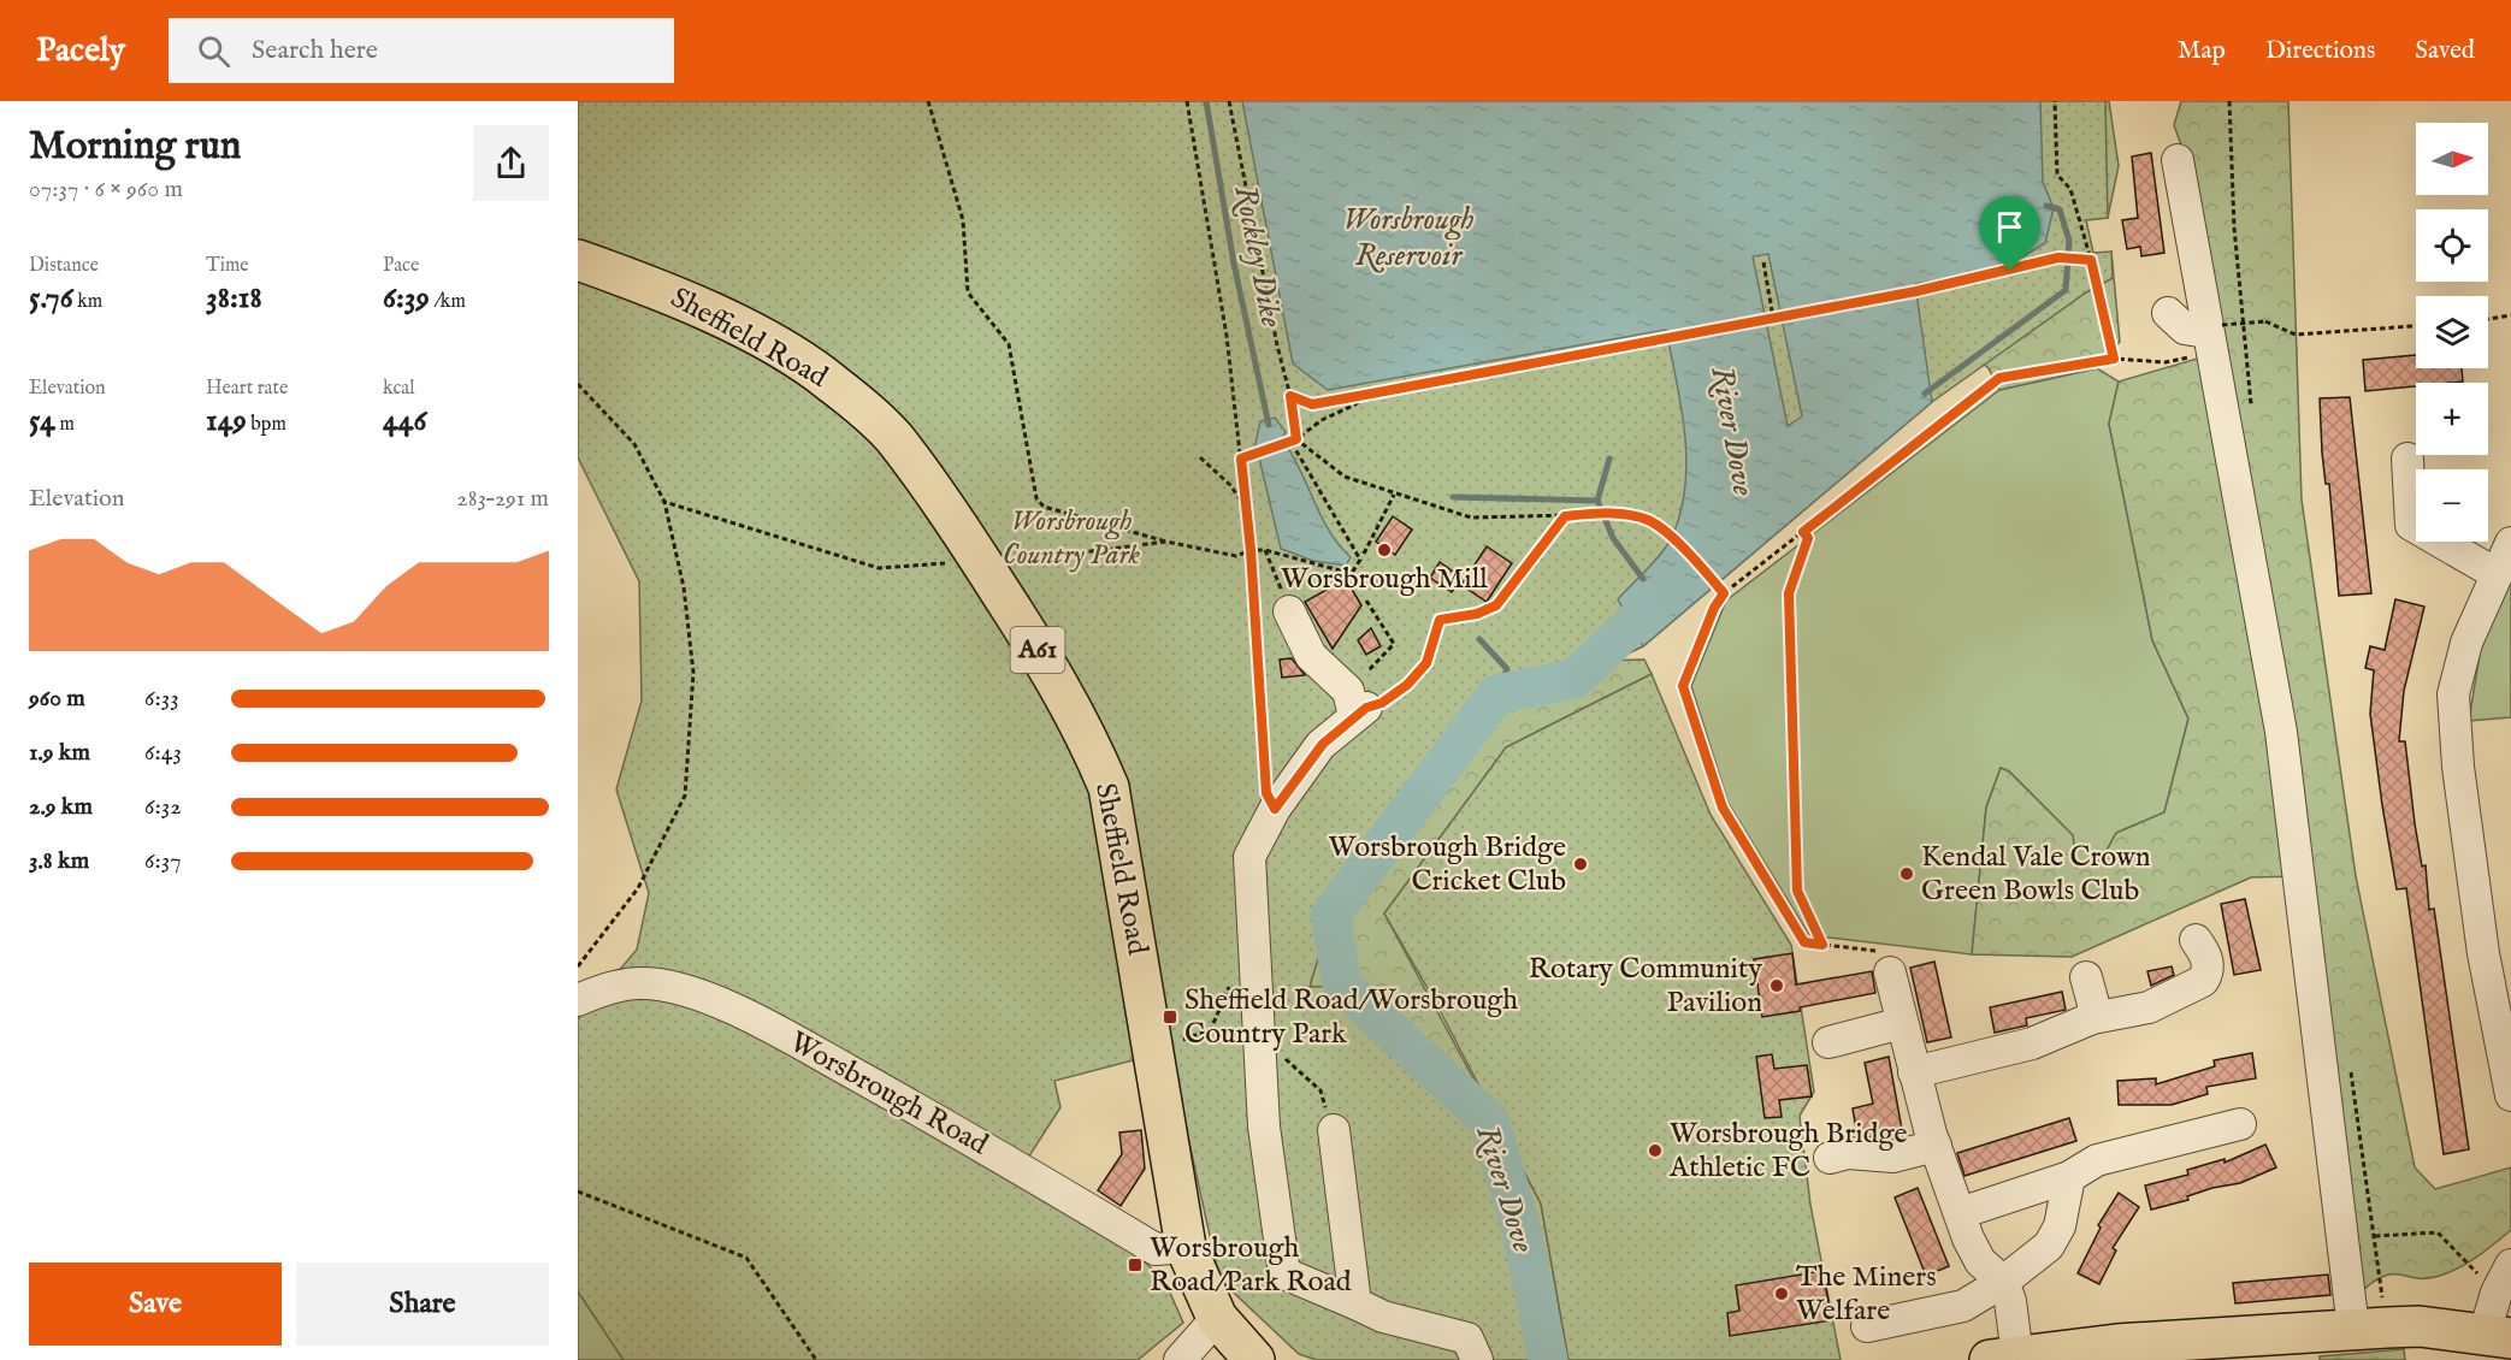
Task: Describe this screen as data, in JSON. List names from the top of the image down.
{
  "streets": {
    "highway": ["Sheffield Road", "A61"],
    "street": ["Worsbrough Road"]
  },
  "crossings": [
    ["Sheffield Road", "A61"],
    ["Sheffield Road", "Worsbrough Road"],
    ["A61", "Worsbrough Road"]
  ],
  "water": ["Worsbrough Reservoir", "Rockley Dike", "River Dove"],
  "parks": ["Worsbrough Country Park"],
  "places": {
    "other": [
      "Worsbrough Mill",
      "Worsbrough Bridge Cricket Club",
      "Kendal Vale Crown Green Bowls Club",
      "Rotary Community Pavilion",
      "Worsbrough Bridge Athletic FC",
      "The Miners Welfare"
    ],
    "transit": ["Sheffield Road/Worsbrough Country Park", "Worsbrough Road/Park Road"]
  },
  "north": "right",
  "page": {
    "header": "Pacely",
    "search": "Search here",
    "nav": ["Map", "Directions", "Saved"],
    "heading": ["Morning run", "07:37 · 6 × 960 m"],
    "map_buttons": ["+", "−"],
    "stats": [
      ["Distance", "5.76 km"],
      ["Time", "38:18"],
      ["Pace", "6:39 /km"],
      ["Elevation", "54 m"],
      ["Heart rate", "149 bpm"],
      ["kcal", "446"]
    ],
    "chart": ["Elevation", "283–291 m"],
    "list": [
      {
        "name": "960 m",
        "note": "6:33"
      },
      {
        "name": "1.9 km",
        "note": "6:43"
      },
      {
        "name": "2.9 km",
        "note": "6:32"
      },
      {
        "name": "3.8 km",
        "note": "6:37"
      }
    ],
    "buttons": ["Save", "Share"]
  }
}
